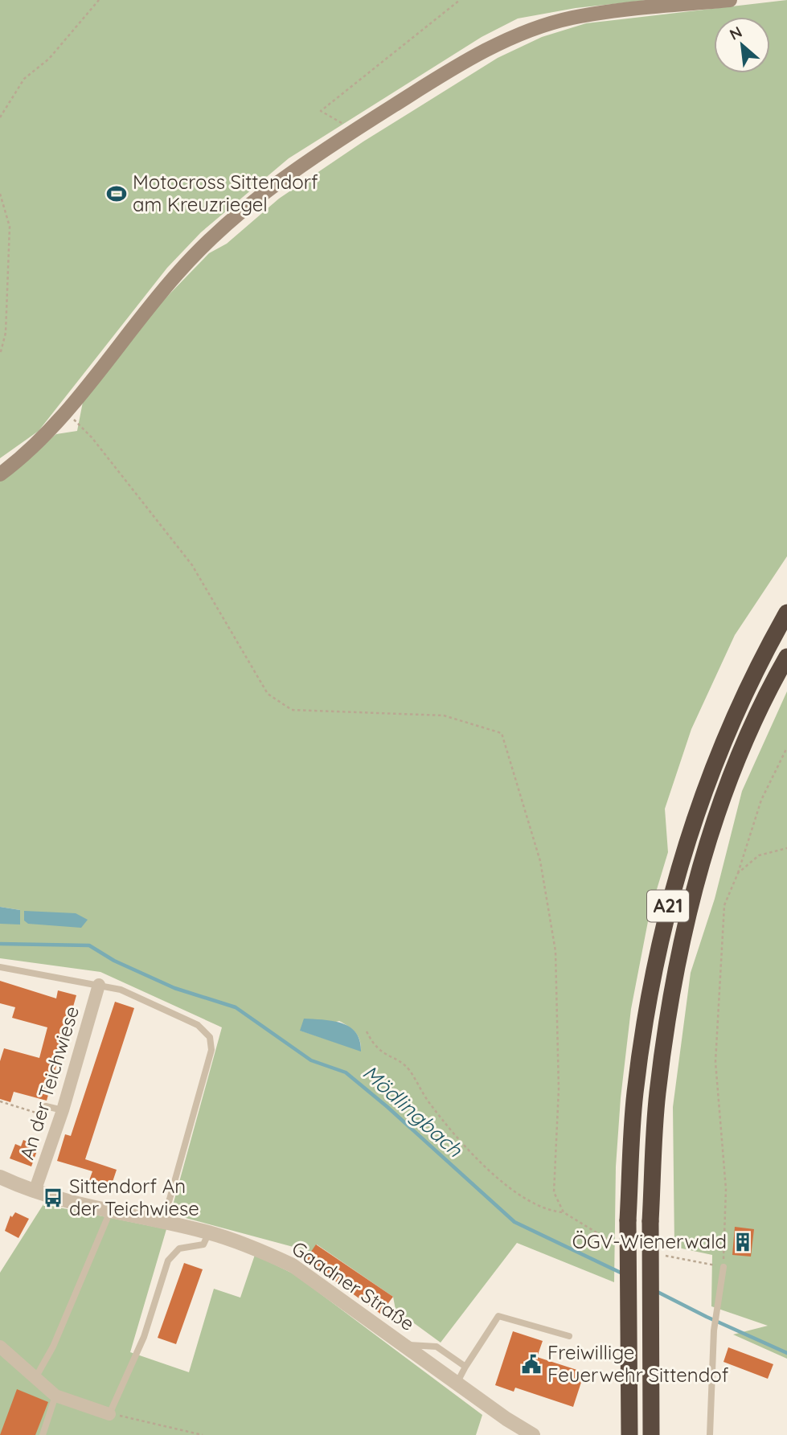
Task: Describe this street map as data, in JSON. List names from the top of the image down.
{
  "streets": {
    "highway": ["A21"],
    "street": ["An der Teichwiese", "Gaadner Straße"]
  },
  "crossings": [
    ["An der Teichwiese", "Gaadner Straße"]
  ],
  "water": ["Mödlingbach"],
  "places": {
    "sports": ["Motocross Sittendorf am Kreuzriegel"],
    "bus stop": ["Sittendorf An der Teichwiese"],
    "building": ["ÖGV-Wienerwald"],
    "public building": ["Freiwillige Feuerwehr Sittendof"]
  },
  "north": "top left"
}
